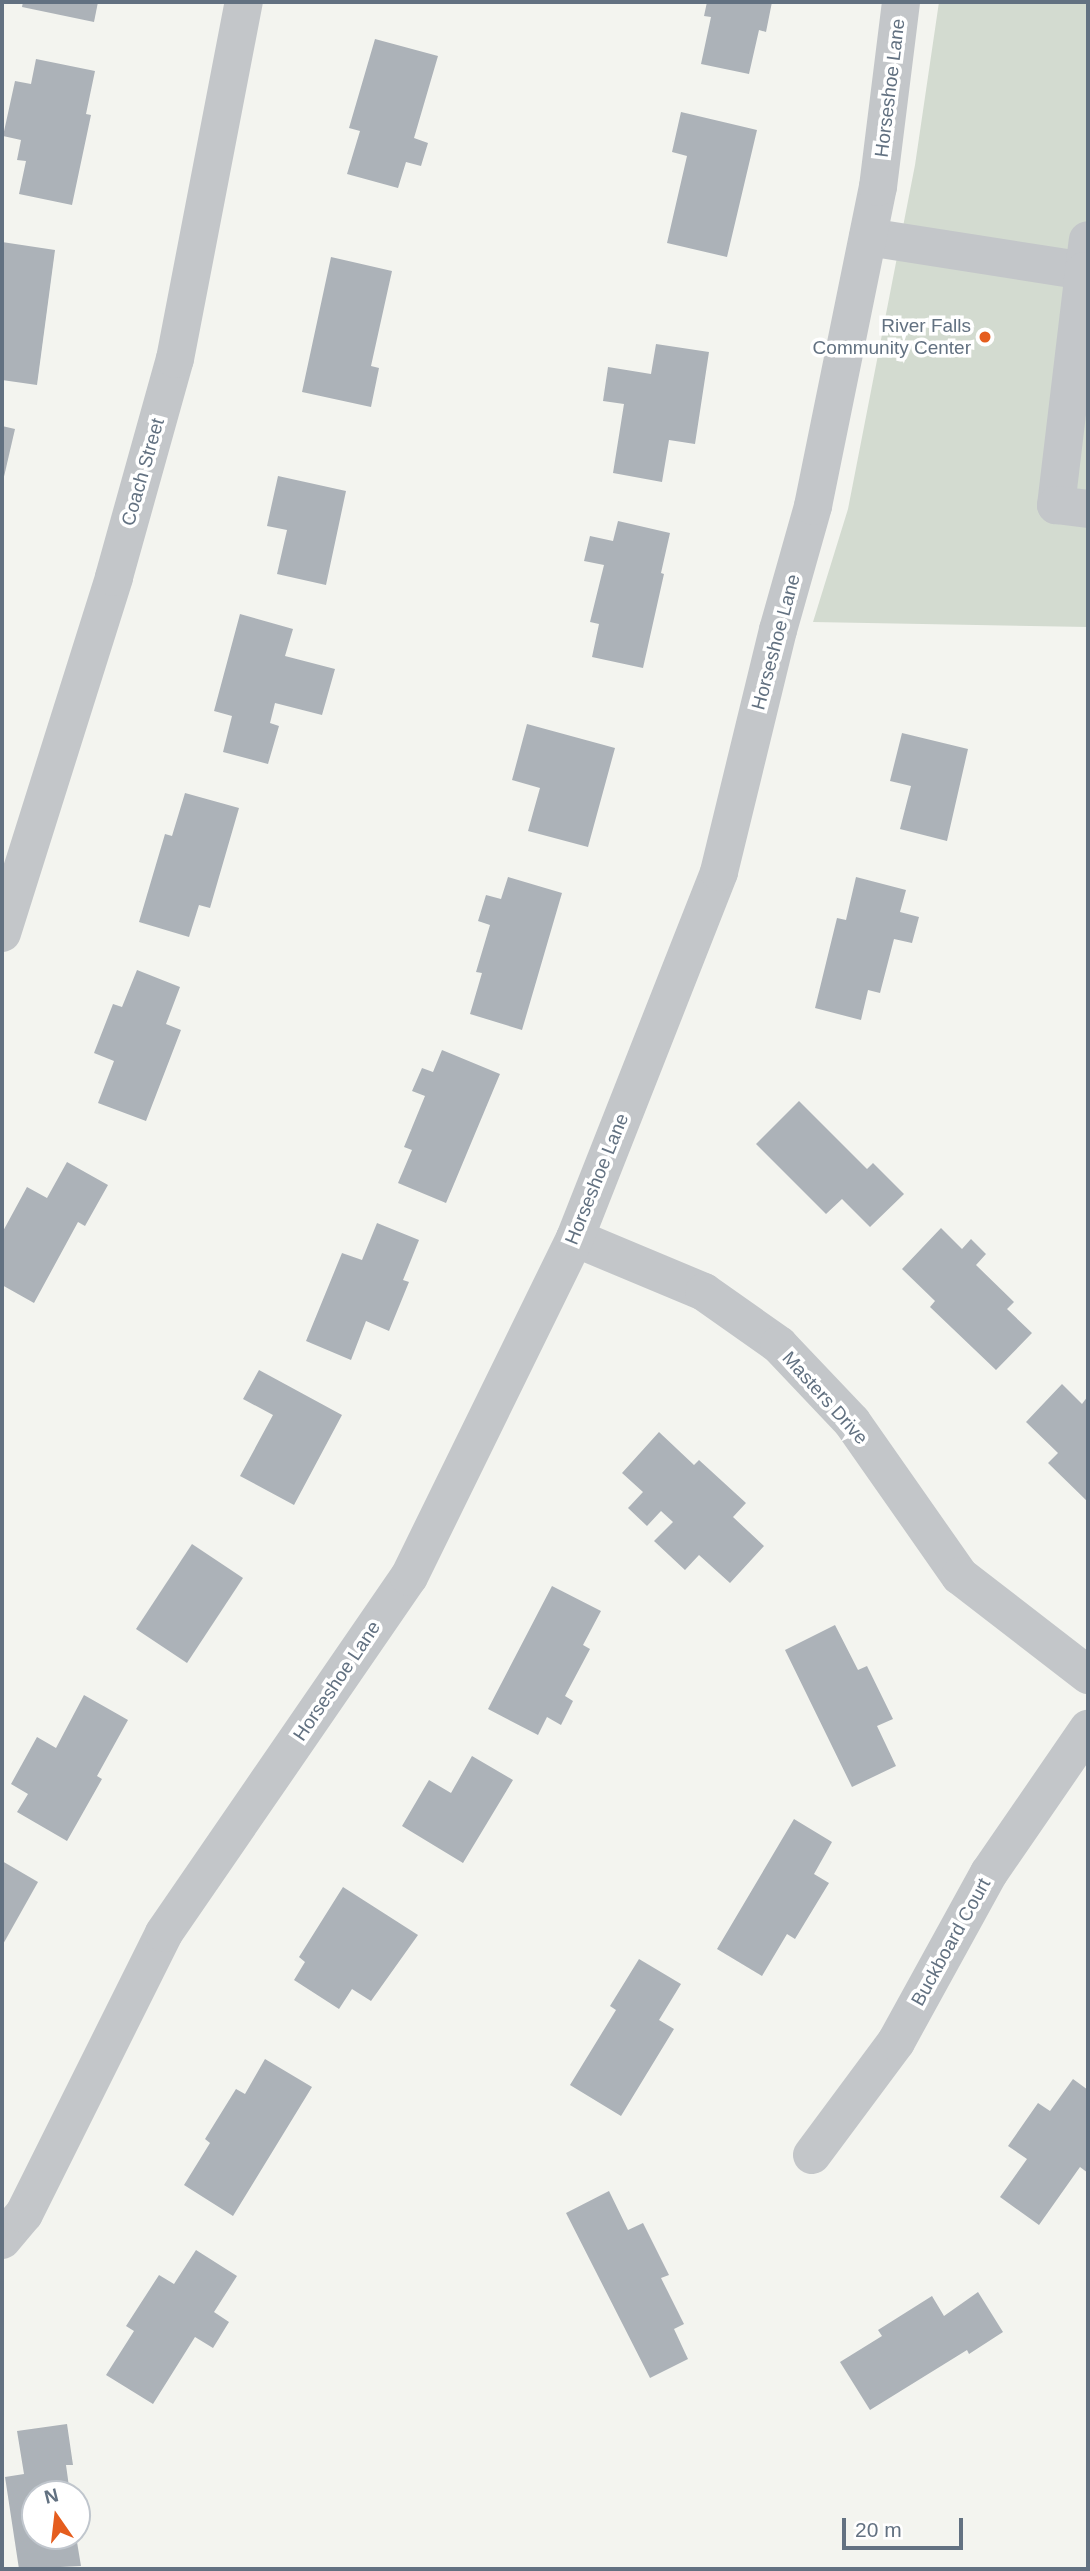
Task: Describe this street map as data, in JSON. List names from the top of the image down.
{
  "streets": {
    "street": [
      "Horseshoe Lane",
      "Coach Street",
      "Masters Drive",
      "Buckboard Court"
    ]
  },
  "crossings": [
    ["Horseshoe Lane", "Masters Drive"]
  ],
  "places": ["River Falls Community Center"],
  "scale_bar": "20 m",
  "north": "top"
}
